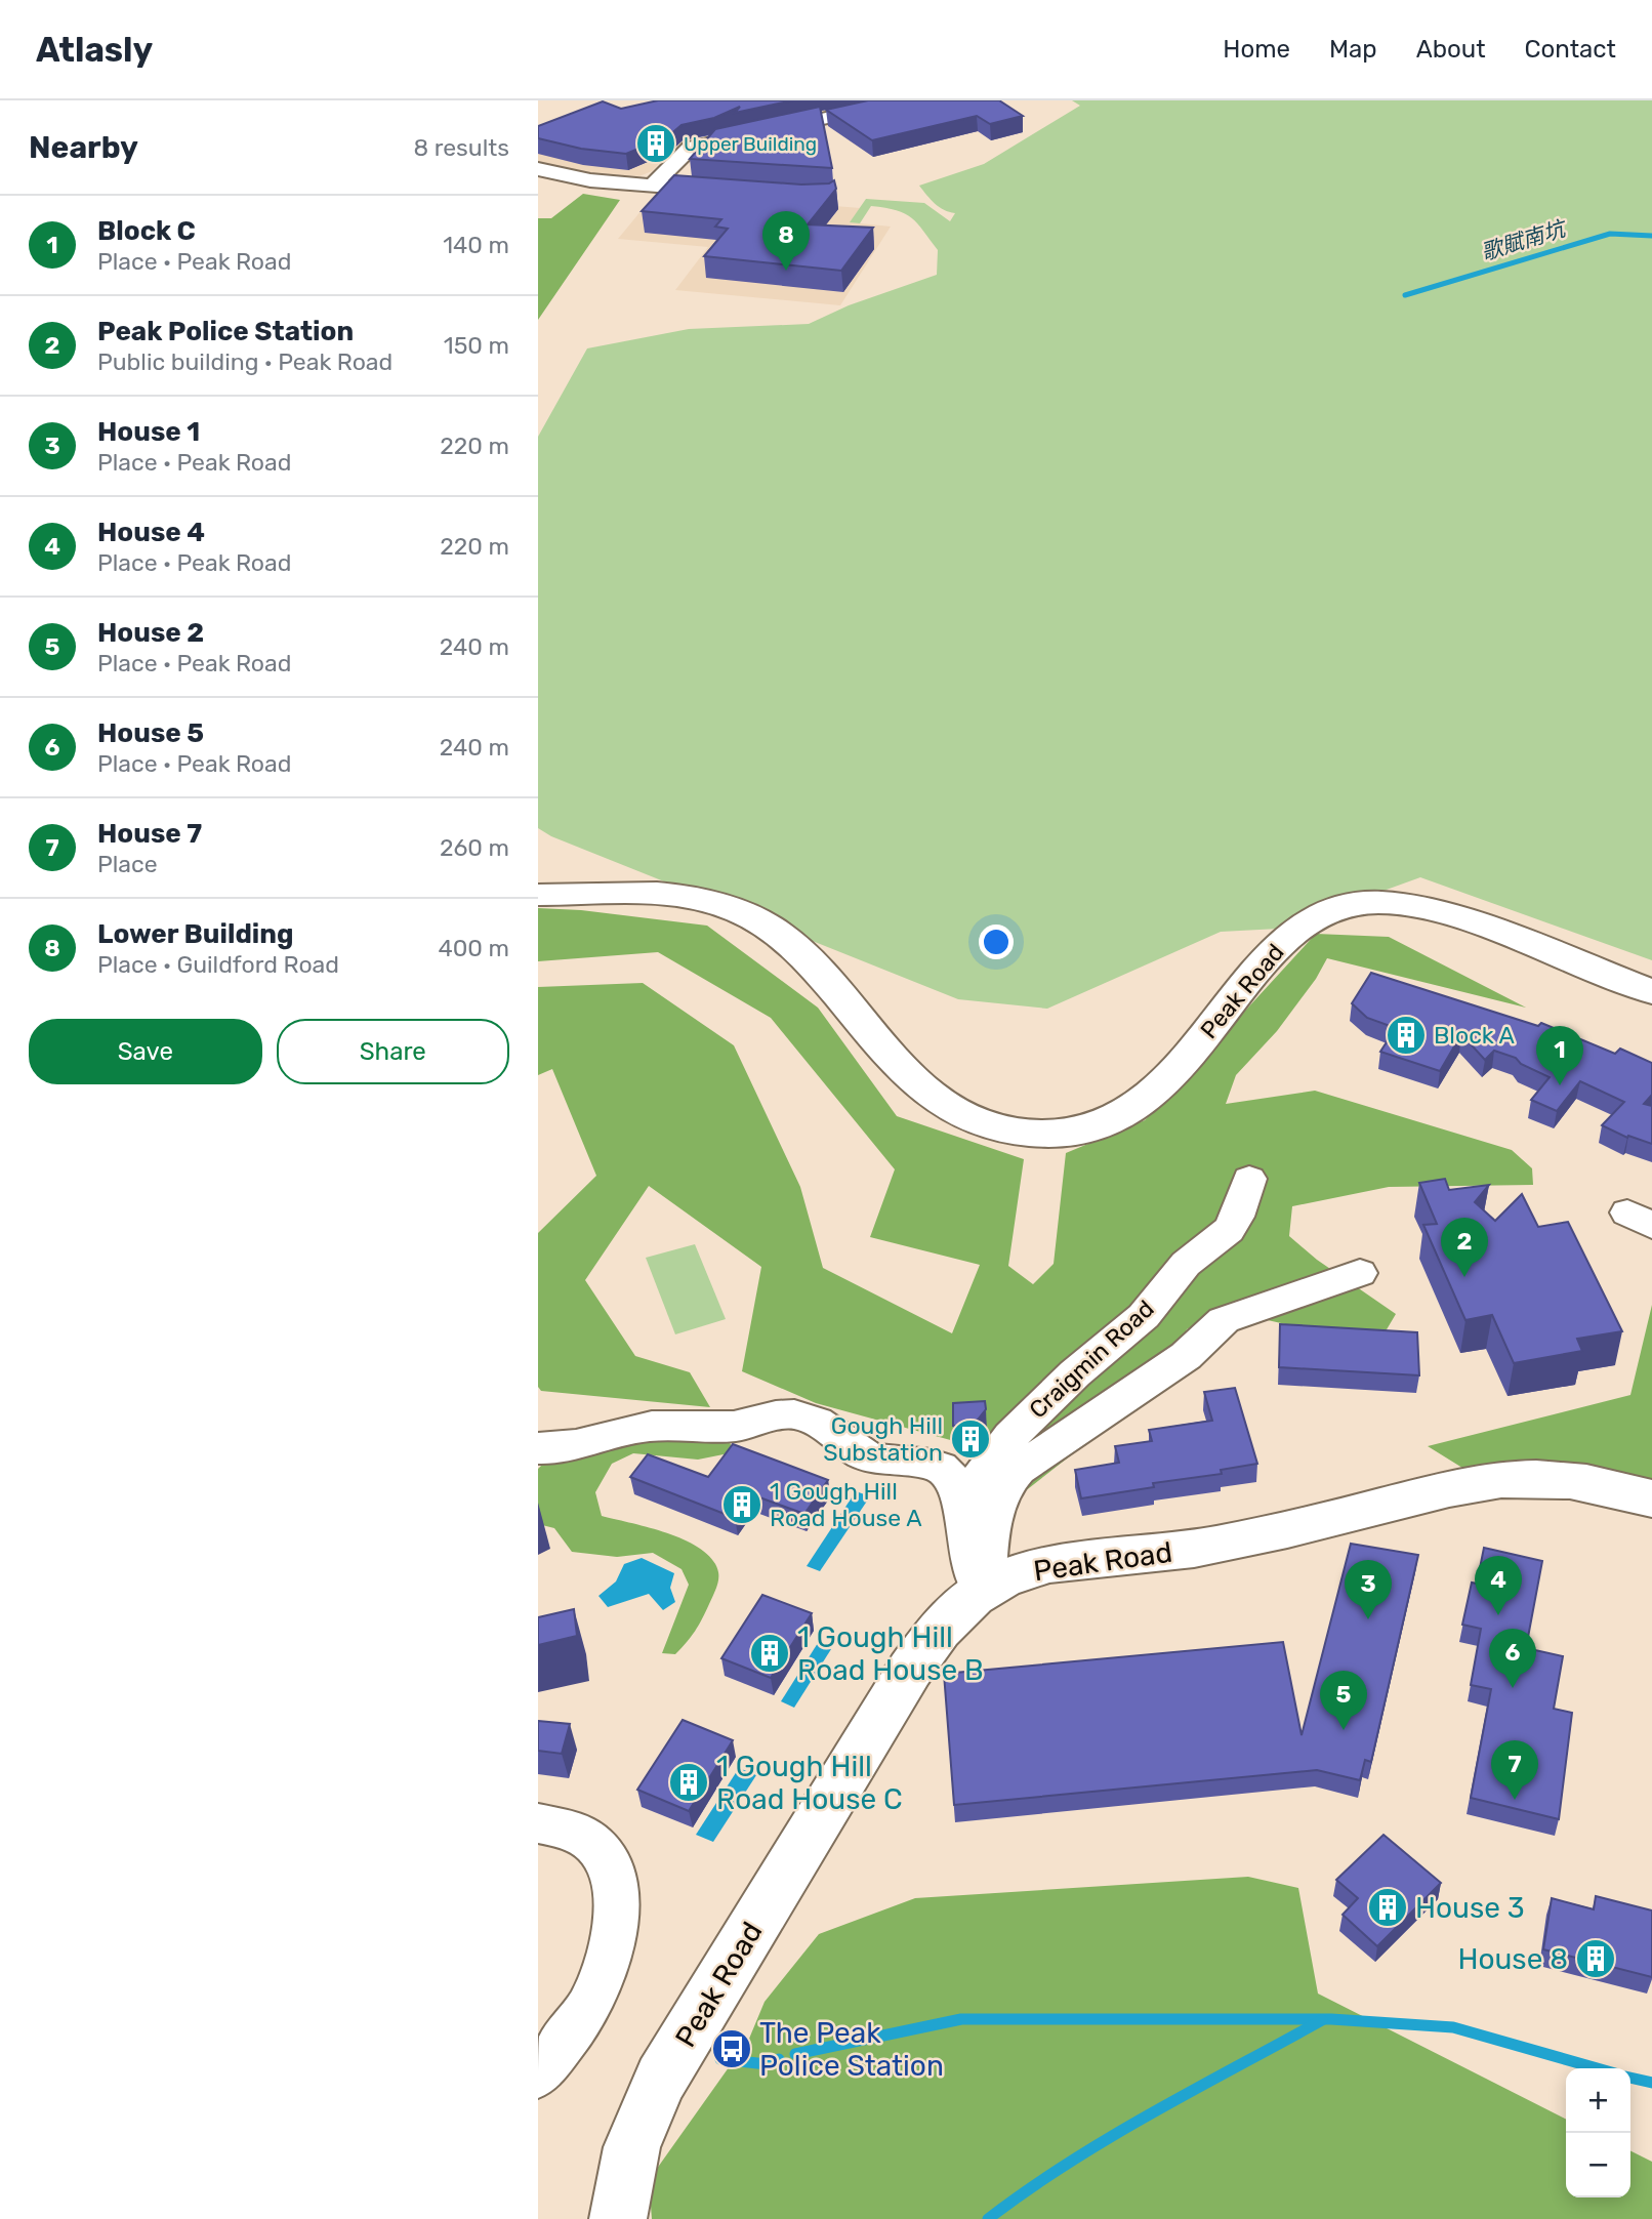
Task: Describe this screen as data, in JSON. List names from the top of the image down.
{
  "streets": {
    "main road": ["Peak Road"],
    "street": ["Craigmin Road"]
  },
  "water": ["歌賦南坑"],
  "places": {
    "building": [
      "Upper Building",
      "Block A",
      "Gough Hill Substation",
      "1 Gough Hill Road House A",
      "1 Gough Hill Road House B",
      "1 Gough Hill Road House C",
      "House 3",
      "House 8"
    ],
    "bus stop": ["The Peak Police Station"]
  },
  "page": {
    "header": "Atlasly",
    "nav": [
      "Home",
      "Map",
      "About",
      "Contact"
    ],
    "heading": ["Nearby", "8 results"],
    "list": [
      {
        "mark": "1",
        "name": "Block C",
        "note": "Place · Peak Road",
        "value": "140 m"
      },
      {
        "mark": "2",
        "name": "Peak Police Station",
        "note": "Public building · Peak Road",
        "value": "150 m"
      },
      {
        "mark": "3",
        "name": "House 1",
        "note": "Place · Peak Road",
        "value": "220 m"
      },
      {
        "mark": "4",
        "name": "House 4",
        "note": "Place · Peak Road",
        "value": "220 m"
      },
      {
        "mark": "5",
        "name": "House 2",
        "note": "Place · Peak Road",
        "value": "240 m"
      },
      {
        "mark": "6",
        "name": "House 5",
        "note": "Place · Peak Road",
        "value": "240 m"
      },
      {
        "mark": "7",
        "name": "House 7",
        "note": "Place",
        "value": "260 m"
      },
      {
        "mark": "8",
        "name": "Lower Building",
        "note": "Place · Guildford Road",
        "value": "400 m"
      }
    ],
    "pins": [
      "8",
      "1",
      "2",
      "4",
      "3",
      "6",
      "5",
      "7"
    ],
    "buttons": ["Save", "Share"],
    "map_buttons": ["+", "−"]
  }
}
